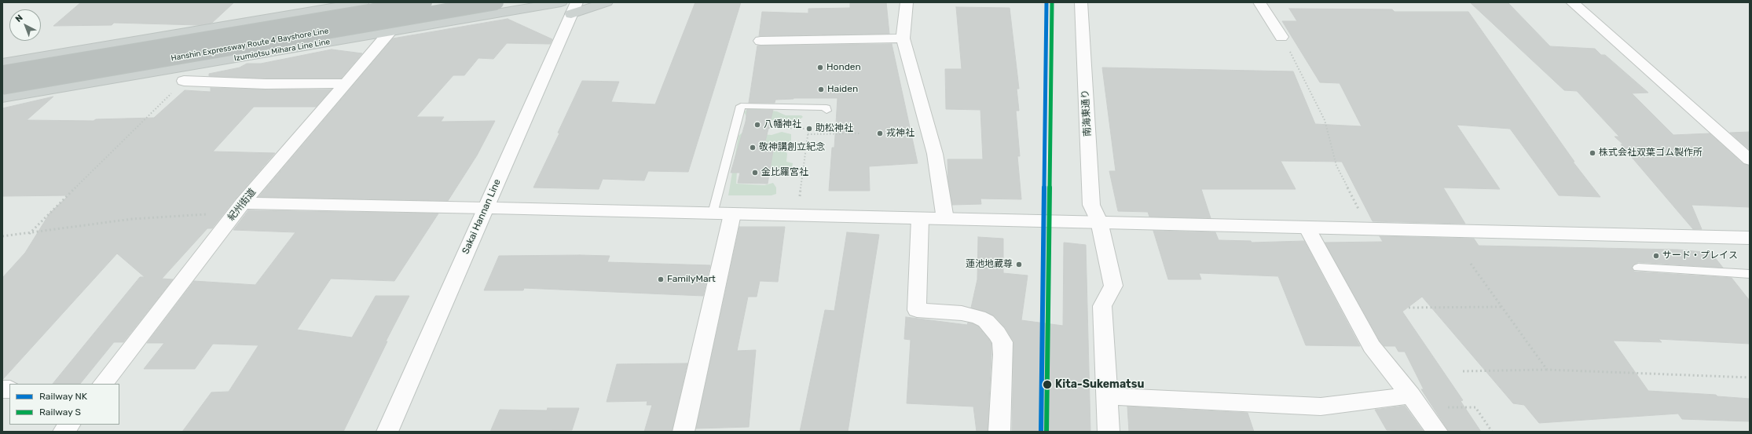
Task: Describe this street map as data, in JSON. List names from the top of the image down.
{
  "streets": {
    "highway": ["Hanshin Expressway Route 4 Bayshore Line"],
    "main road": ["Izumiotsu Mihara Line Line"],
    "street": ["南海東通り", "紀州街道", "Sakai Hannan Line"]
  },
  "crossings": [
    ["Izumiotsu Mihara Line Line", "紀州街道"],
    ["Izumiotsu Mihara Line Line", "Sakai Hannan Line"]
  ],
  "places": [
    "Honden",
    "Haiden",
    "八幡神社",
    "助松神社",
    "戎神社",
    "敬神講創立紀念",
    "株式会社双葉ゴム製作所",
    "金比羅宮社",
    "サード・プレイス",
    "蓮池地蔵尊",
    "FamilyMart",
    "Kita-Sukematsu"
  ],
  "lines": ["rail line NK", "rail line S"],
  "legend": ["Railway NK", "Railway S"],
  "north": "top left"
}
